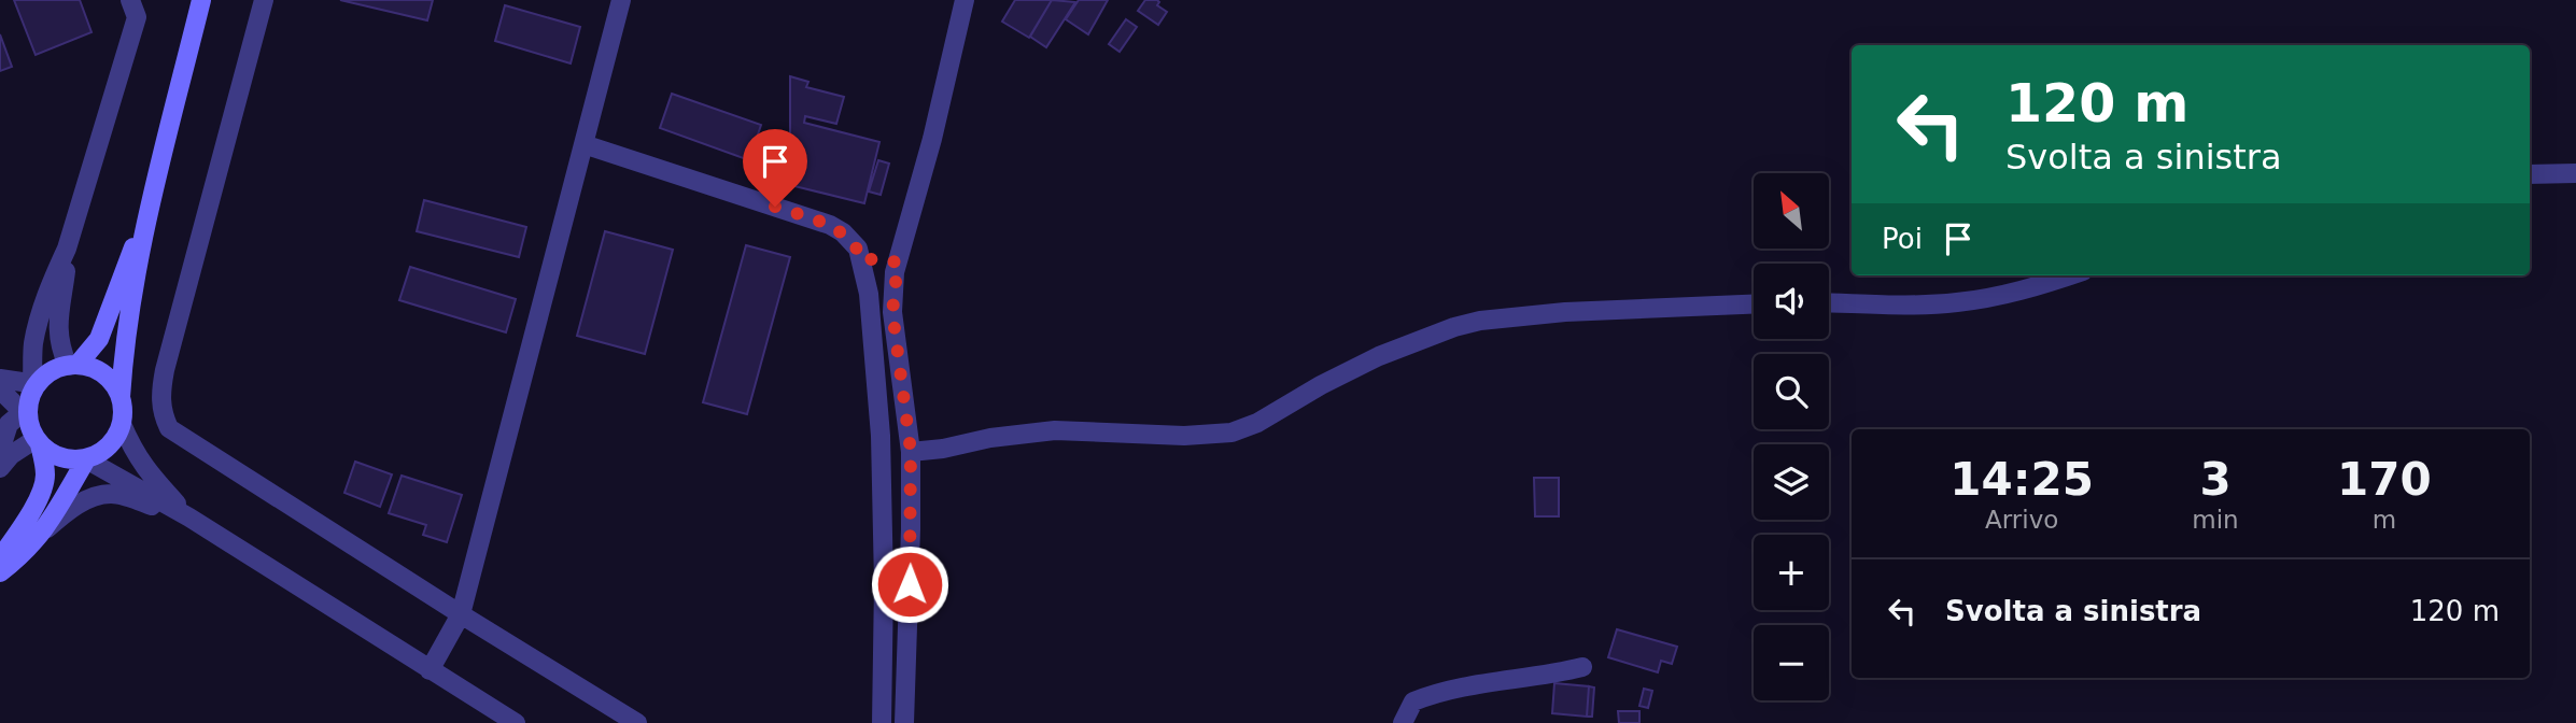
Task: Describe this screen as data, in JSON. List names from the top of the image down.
{
  "north": "top left",
  "page": {
    "turn": ["120 m", "Svolta a sinistra"],
    "map_buttons": ["+", "−"],
    "then": "Poi",
    "eta": [
      "14:25",
      "Arrivo",
      "3",
      "min",
      "170",
      "m"
    ],
    "list": [
      {
        "name": "Svolta a sinistra",
        "value": "120 m"
      }
    ]
  }
}
